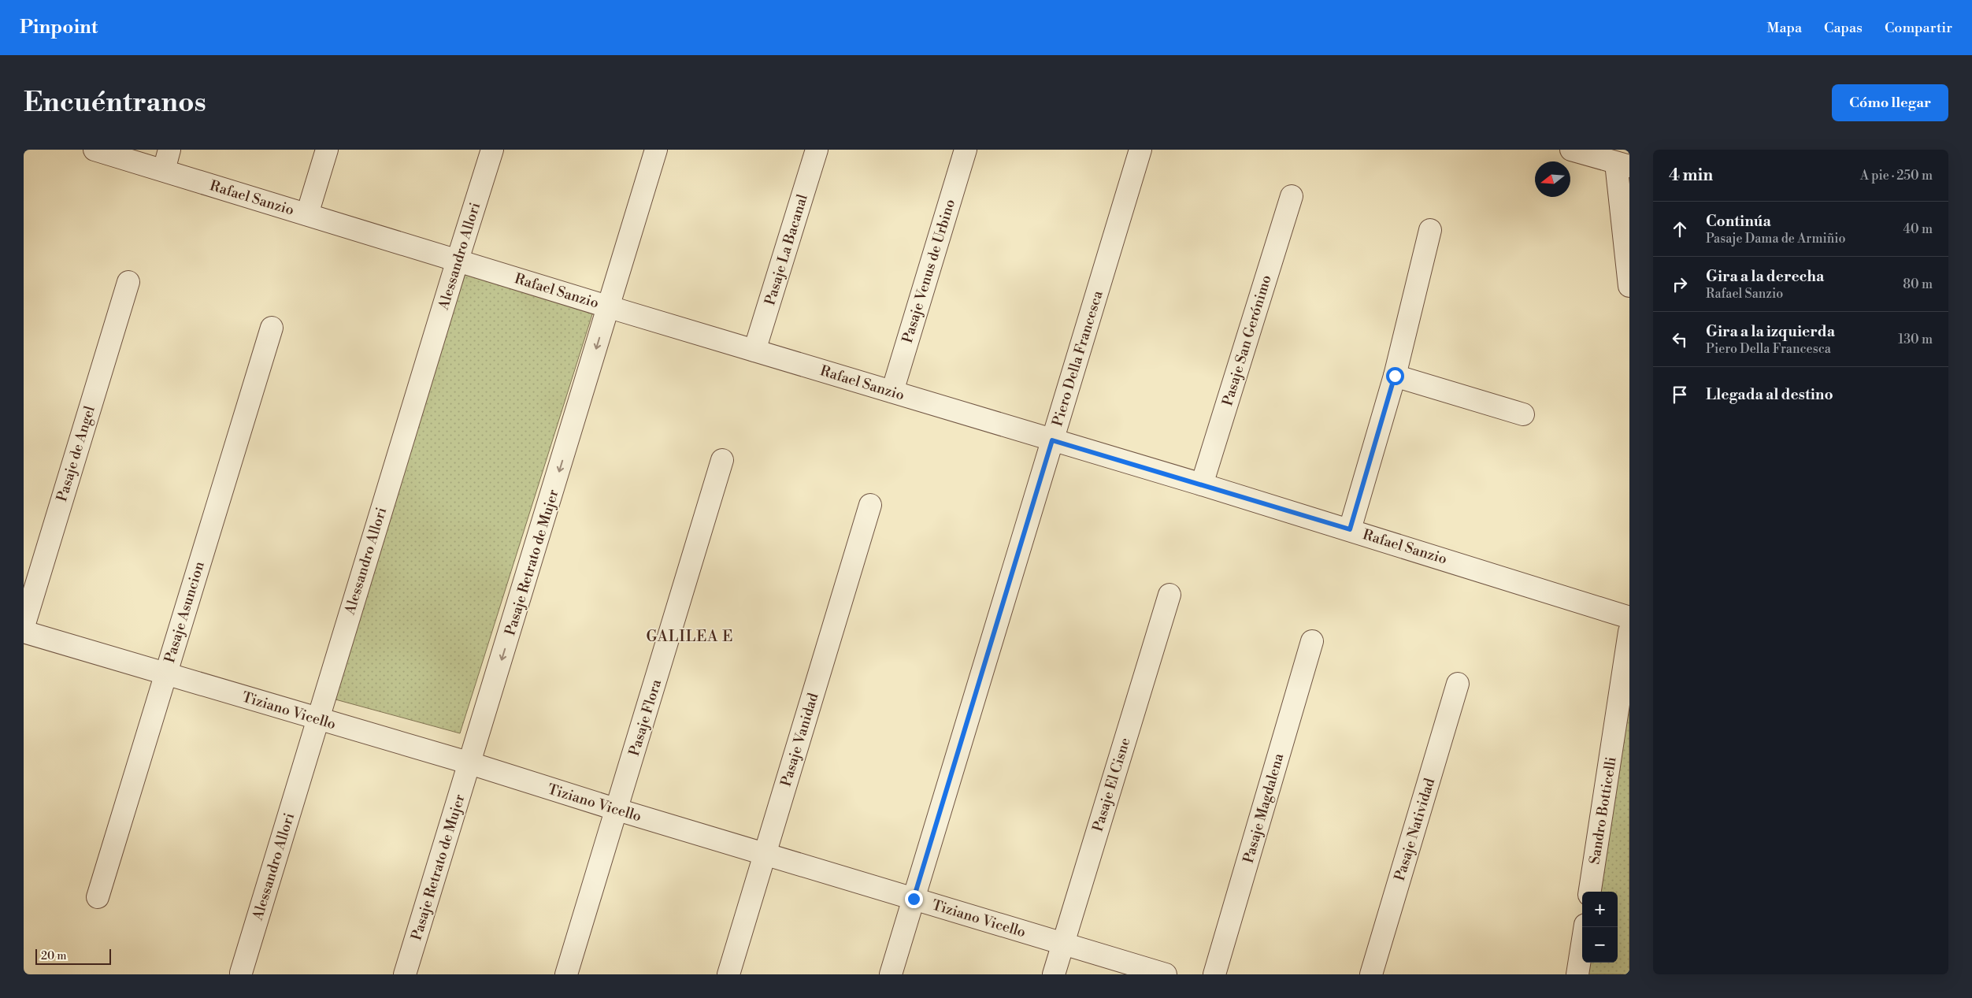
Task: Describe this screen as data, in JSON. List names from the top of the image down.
{
  "streets": {
    "street": [
      "Rafael Sanzio",
      "Pasaje La Bacanal",
      "Alessandro Allori",
      "Pasaje Venus de Urbino",
      "Pasaje San Gerónimo",
      "Piero Della Francesca",
      "Pasaje de Angel",
      "Pasaje Retrato de Mujer",
      "Pasaje Asuncion",
      "Tiziano Vicello",
      "Pasaje Flora",
      "Pasaje Vanidad",
      "Pasaje El Cisne",
      "Pasaje Magdalena",
      "Sandro Botticelli",
      "Pasaje Natividad"
    ]
  },
  "crossings": [
    ["Rafael Sanzio", "Pasaje La Bacanal"],
    ["Rafael Sanzio", "Alessandro Allori"],
    ["Rafael Sanzio", "Pasaje Venus de Urbino"],
    ["Rafael Sanzio", "Pasaje San Gerónimo"],
    ["Rafael Sanzio", "Piero Della Francesca"],
    ["Rafael Sanzio", "Pasaje Retrato de Mujer"],
    ["Alessandro Allori", "Tiziano Vicello"],
    ["Piero Della Francesca", "Tiziano Vicello"],
    ["Pasaje Retrato de Mujer", "Tiziano Vicello"],
    ["Pasaje Asuncion", "Tiziano Vicello"],
    ["Tiziano Vicello", "Pasaje Flora"],
    ["Tiziano Vicello", "Pasaje Vanidad"],
    ["Tiziano Vicello", "Pasaje El Cisne"]
  ],
  "one_way": ["Pasaje Retrato de Mujer"],
  "districts": ["GALILEA E"],
  "scale_bar": "20 m",
  "north": "left",
  "page": {
    "header": "Pinpoint",
    "nav": ["Mapa", "Capas", "Compartir"],
    "buttons": "Cómo llegar",
    "title": "Encuéntranos",
    "heading": ["4 min", "A pie · 250 m"],
    "list": [
      ["Continúa", "Pasaje Dama de Armiñio", "40 m"],
      ["Gira a la derecha", "Rafael Sanzio", "80 m"],
      ["Gira a la izquierda", "Piero Della Francesca", "130 m"],
      "Llegada al destino"
    ],
    "map_buttons": ["+", "−"],
    "scale": "20 m"
  }
}
